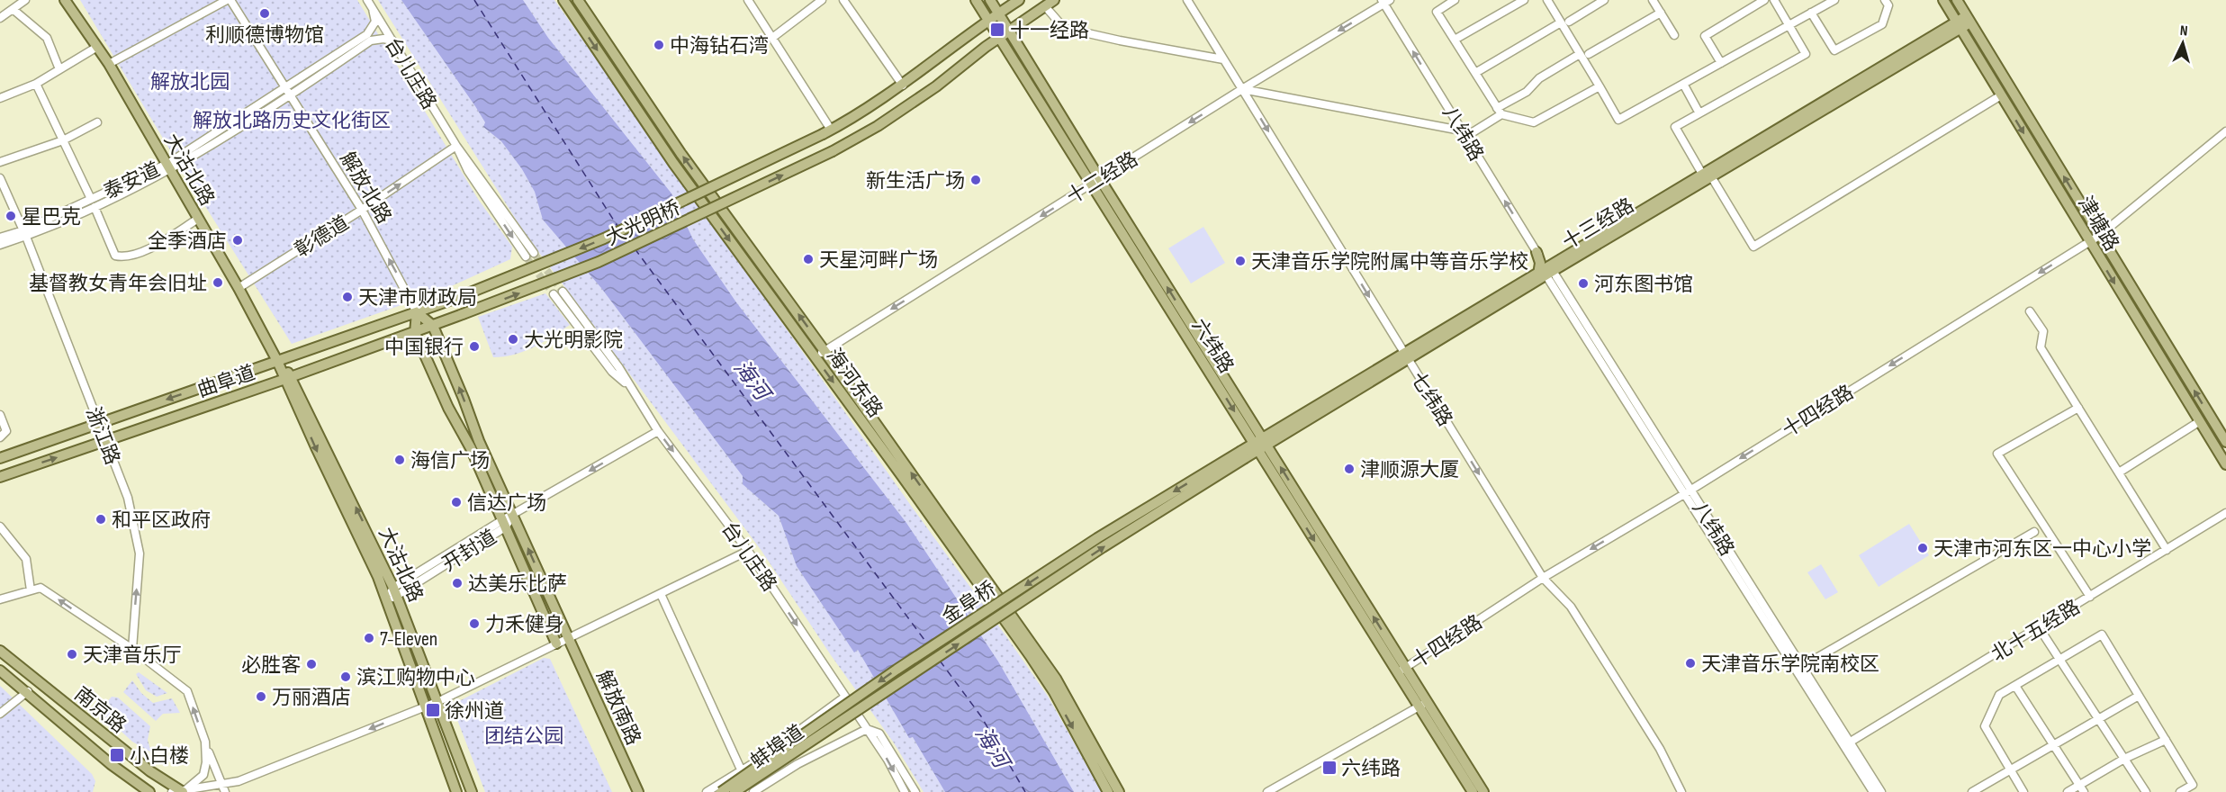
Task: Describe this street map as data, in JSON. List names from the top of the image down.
{
  "streets": {
    "main road": [
      "大沽北路",
      "解放北路",
      "大光明桥",
      "十三经路",
      "津塘路",
      "六纬路",
      "曲阜道",
      "海河东路",
      "金阜桥",
      "解放南路",
      "南京路"
    ],
    "street": [
      "台儿庄路",
      "八纬路",
      "十二经路",
      "泰安道",
      "彰德道",
      "七纬路",
      "十四经路",
      "浙江路",
      "开封道",
      "北十五经路",
      "蚌埠道"
    ]
  },
  "crossings": [
    ["台儿庄路", "泰安道"],
    ["台儿庄路", "彰德道"],
    ["台儿庄路", "开封道"],
    ["台儿庄路", "蚌埠道"],
    ["八纬路", "十二经路"],
    ["八纬路", "十三经路"],
    ["八纬路", "十四经路"],
    ["八纬路", "北十五经路"],
    ["大沽北路", "泰安道"],
    ["大沽北路", "彰德道"],
    ["大沽北路", "曲阜道"],
    ["大沽北路", "开封道"],
    ["十二经路", "六纬路"],
    ["十二经路", "海河东路"],
    ["十二经路", "七纬路"],
    ["泰安道", "解放北路"],
    ["泰安道", "浙江路"],
    ["解放北路", "彰德道"],
    ["解放北路", "曲阜道"],
    ["解放北路", "开封道"],
    ["解放北路", "解放南路"],
    ["大光明桥", "六纬路"],
    ["大光明桥", "曲阜道"],
    ["十三经路", "津塘路"],
    ["十三经路", "六纬路"],
    ["十三经路", "七纬路"],
    ["十三经路", "金阜桥"],
    ["津塘路", "十四经路"],
    ["六纬路", "十四经路"],
    ["曲阜道", "浙江路"],
    ["七纬路", "十四经路"]
  ],
  "one_way": [
    "十二经路",
    "解放北路",
    "彰德道",
    "七纬路",
    "十四经路",
    "浙江路",
    "开封道"
  ],
  "water": ["海河"],
  "parks": ["解放北园", "解放北路历史文化街区", "团结公园"],
  "places": {
    "other": [
      "利顺德博物馆",
      "中海钻石湾",
      "新生活广场",
      "星巴克",
      "全季酒店",
      "天星河畔广场",
      "天津音乐学院附属中等音乐学校",
      "基督教女青年会旧址",
      "河东图书馆",
      "天津市财政局",
      "大光明影院",
      "中国银行",
      "海信广场",
      "津顺源大厦",
      "信达广场",
      "和平区政府",
      "天津市河东区一中心小学",
      "达美乐比萨",
      "力禾健身",
      "7-Eleven",
      "天津音乐厅",
      "天津音乐学院南校区",
      "必胜客",
      "滨江购物中心",
      "万丽酒店"
    ],
    "transit": [
      "十一经路",
      "徐州道",
      "小白楼",
      "六纬路"
    ]
  },
  "north": "top"
}
